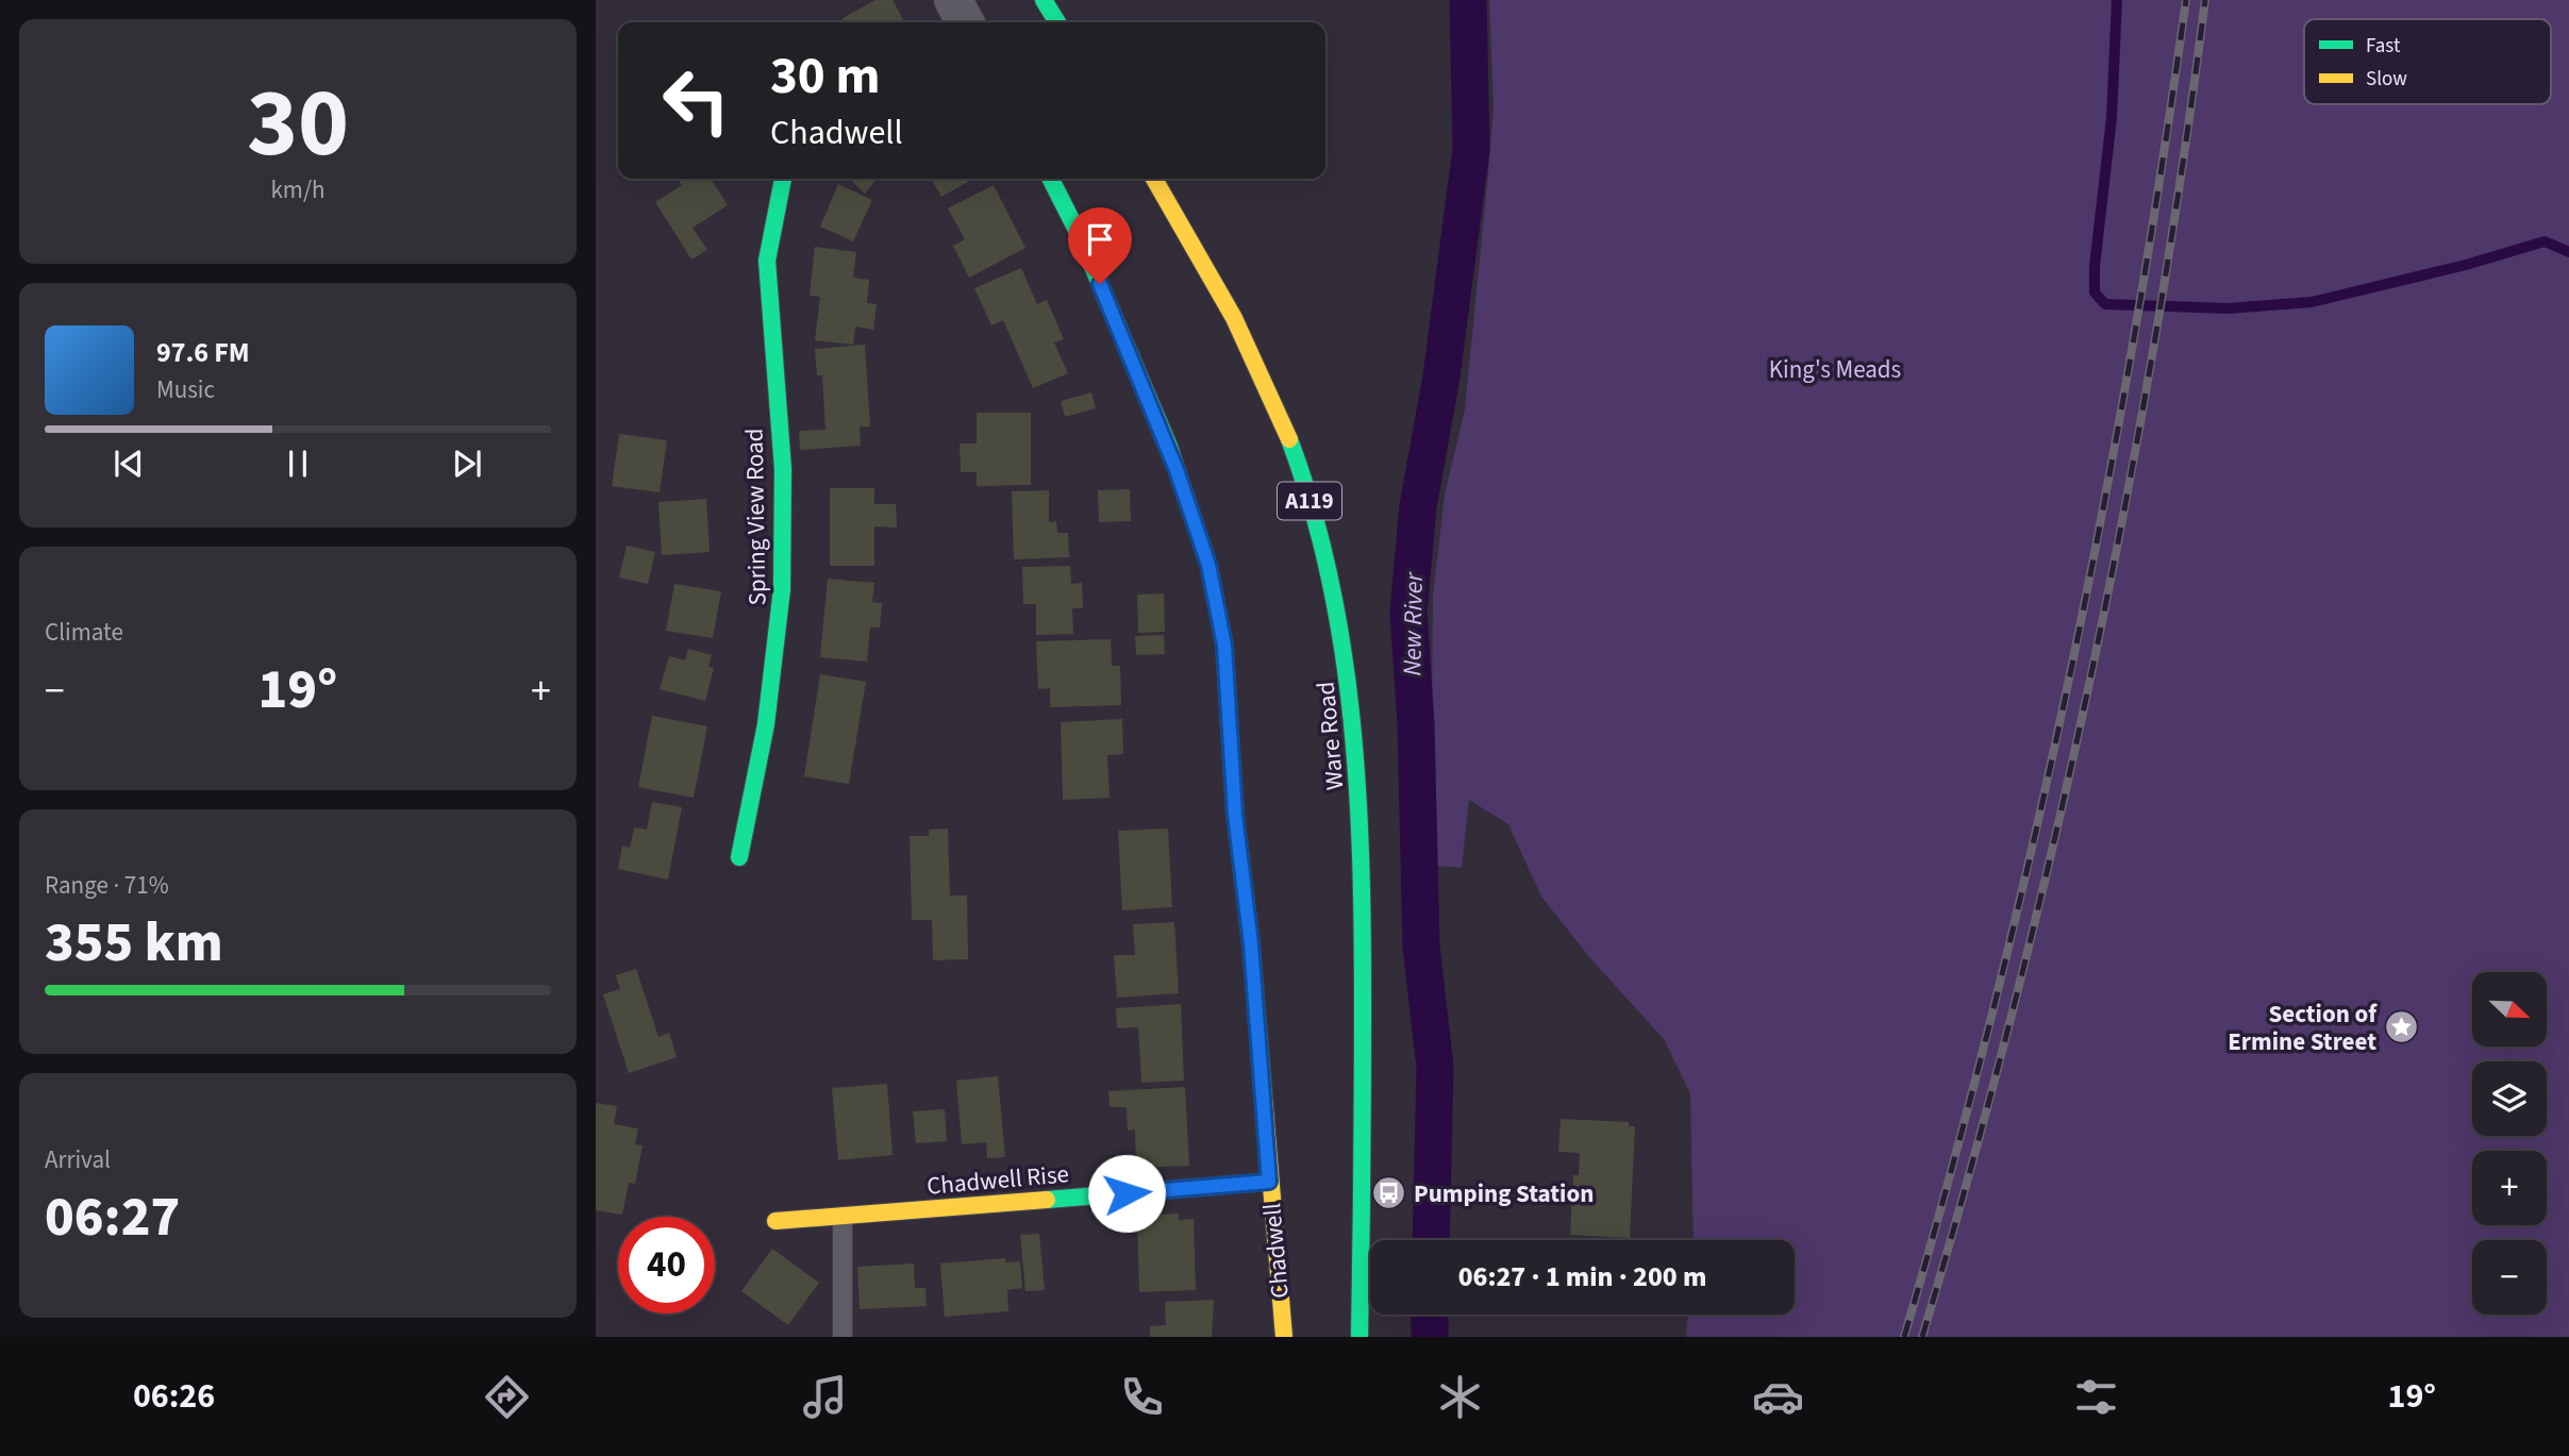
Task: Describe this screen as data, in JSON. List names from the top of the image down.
{
  "streets": {
    "street": [
      "A119",
      "Spring View Road",
      "Ware Road",
      "Chadwell Rise",
      "Chadwell"
    ]
  },
  "crossings": [
    ["Chadwell Rise", "Chadwell"]
  ],
  "water": ["New River"],
  "parks": ["King's Meads"],
  "places": {
    "place": ["Section of Ermine Street"],
    "bus stop": ["Pumping Station"]
  },
  "legend": ["Fast", "Slow"],
  "north": "bottom right",
  "page": {
    "tile": [
      ["30", "km/h"],
      "Climate",
      ["Range · 71%", "355 km"],
      ["Arrival", "06:27"]
    ],
    "turn": ["30 m", "Chadwell"],
    "song": ["97.6 FM", "Music"],
    "heat": ["−", "19°", "+"],
    "map_buttons": ["+", "−"],
    "limit": "40",
    "trip": "06:27 · 1 min · 200 m",
    "tabs": ["06:26", "19°"]
  }
}
